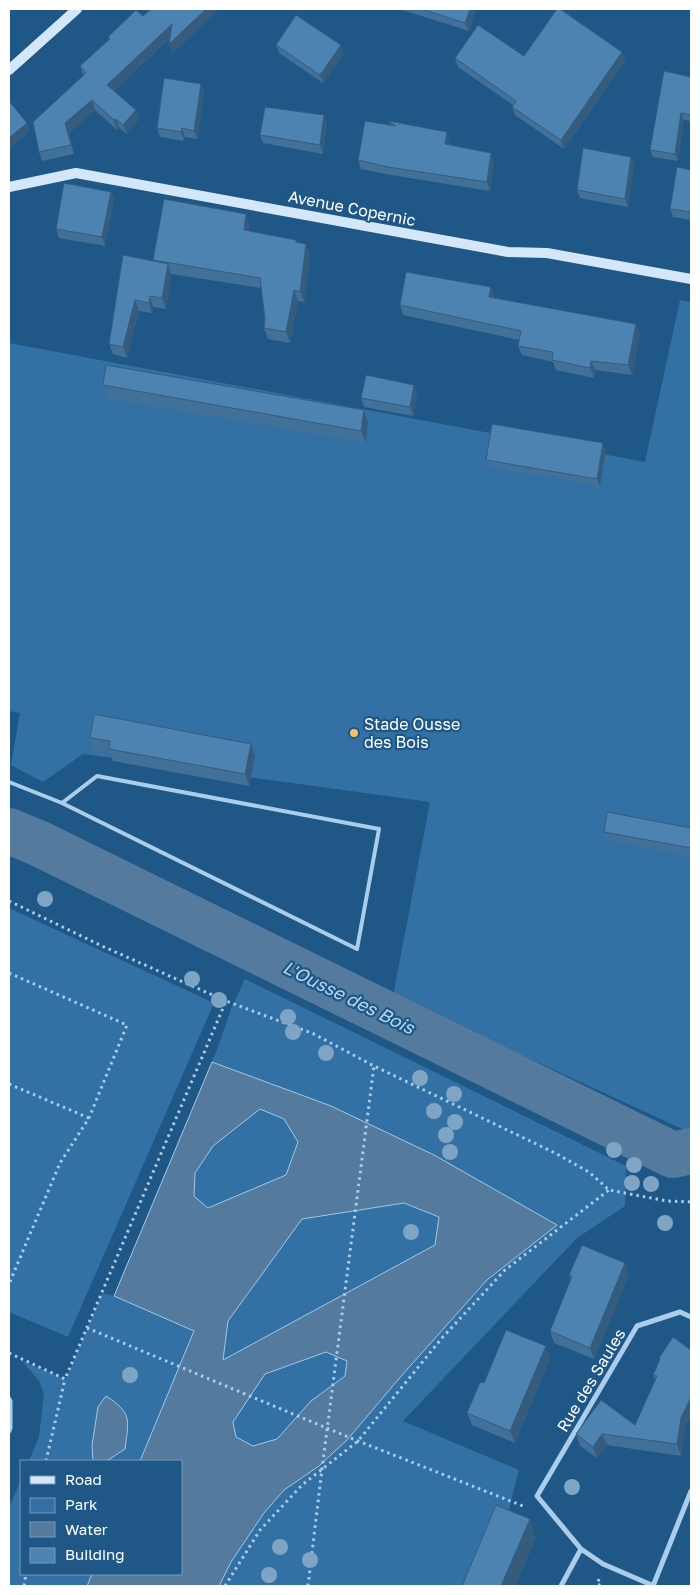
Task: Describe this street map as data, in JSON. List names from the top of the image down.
{
  "streets": {
    "street": ["Avenue Copernic", "Rue des Saules"]
  },
  "water": ["L'Ousse des Bois"],
  "places": ["Stade Ousse des Bois"],
  "legend": [
    "Road",
    "Park",
    "Water",
    "Building"
  ]
}
